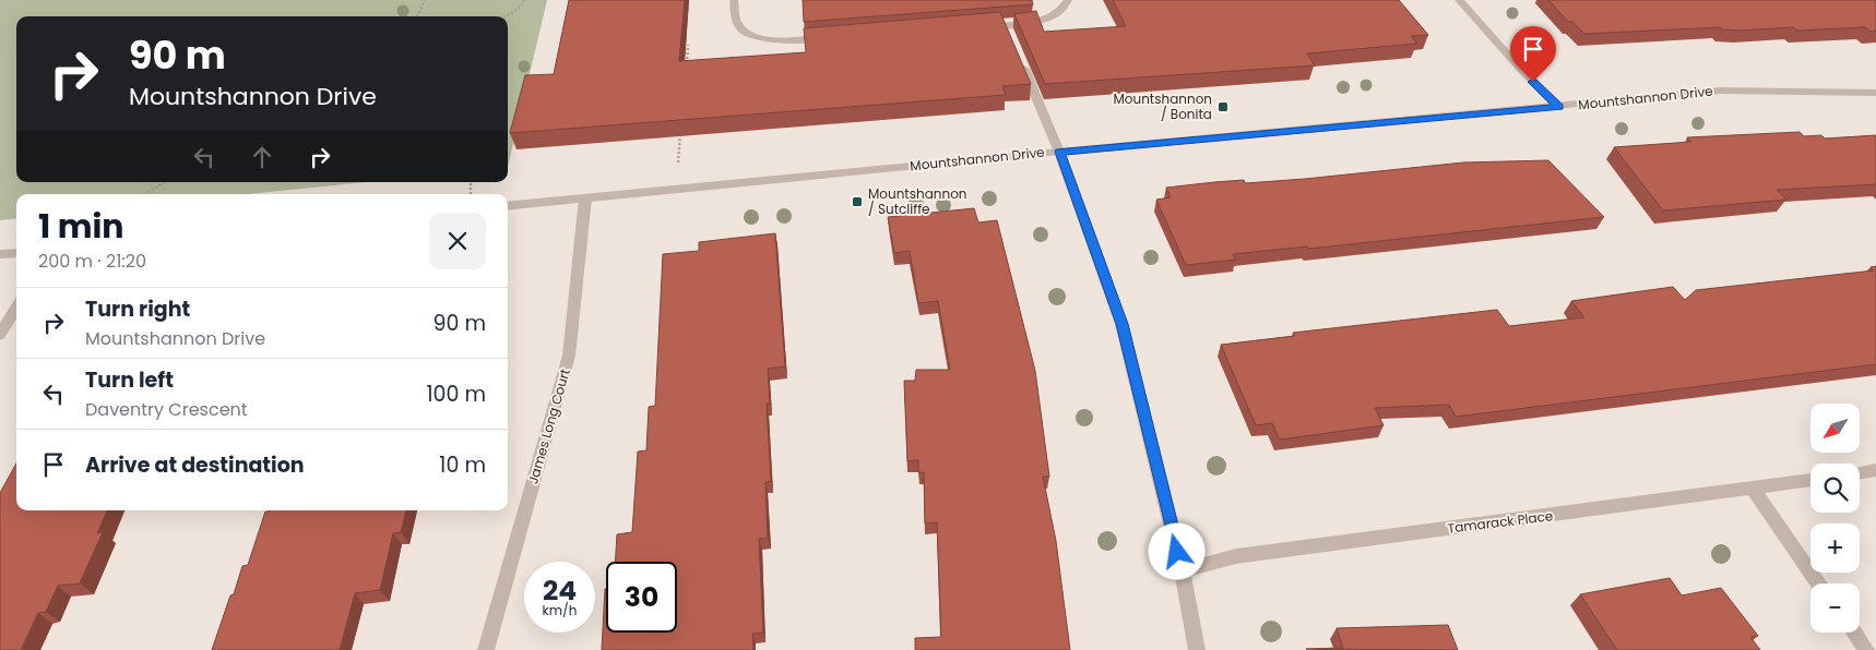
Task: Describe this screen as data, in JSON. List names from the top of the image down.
{
  "streets": {
    "street": ["Mountshannon Drive", "James Long Court", "Tamarack Place"]
  },
  "crossings": [
    ["Mountshannon Drive", "James Long Court"]
  ],
  "places": {
    "transit": ["Mountshannon / Bonita", "Mountshannon / Sutcliffe"]
  },
  "north": "bottom left",
  "page": {
    "turn": ["90 m", "Mountshannon Drive"],
    "heading": ["1 min", "200 m · 21:20"],
    "list": [
      {
        "name": "Turn right",
        "note": "Mountshannon Drive",
        "value": "90 m"
      },
      {
        "name": "Turn left",
        "note": "Daventry Crescent",
        "value": "100 m"
      },
      {
        "name": "Arrive at destination",
        "value": "10 m"
      }
    ],
    "map_buttons": ["+", "−"],
    "speed": "24 km/h",
    "limit": "30"
  }
}
